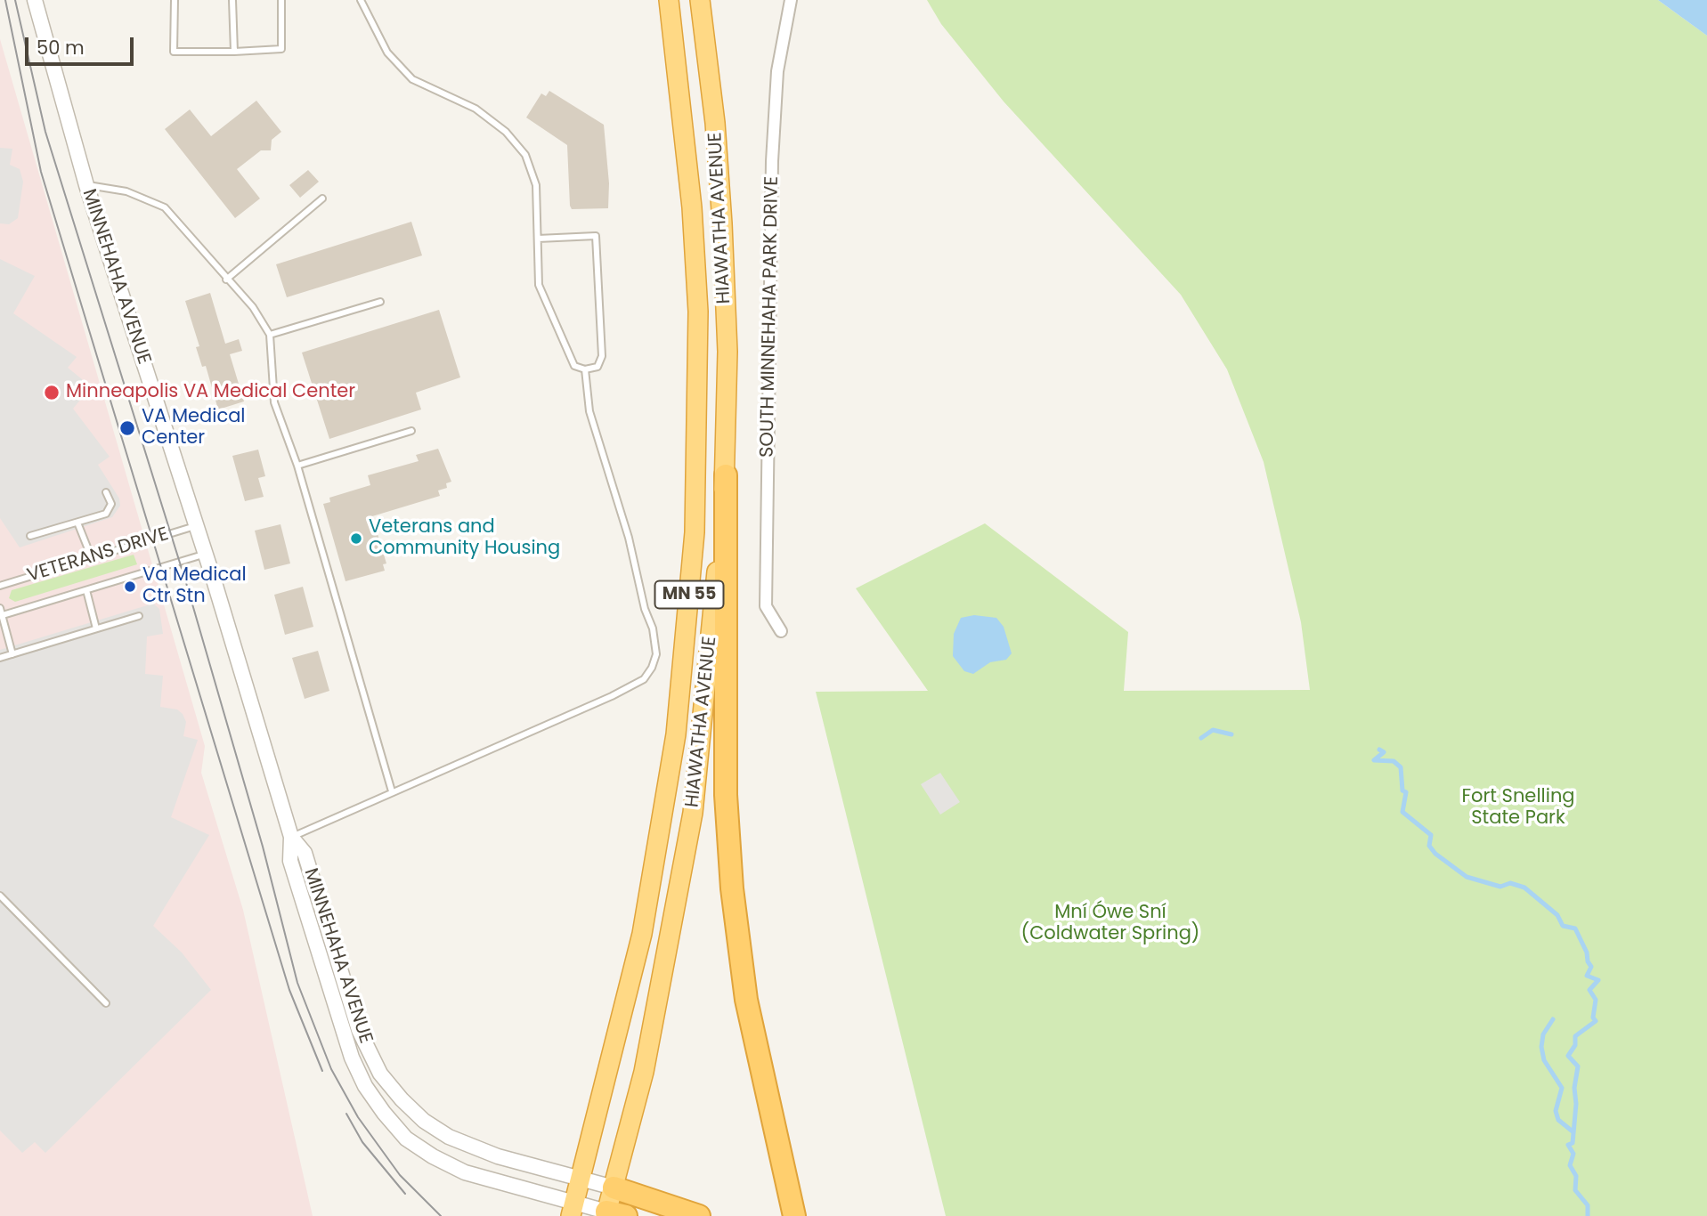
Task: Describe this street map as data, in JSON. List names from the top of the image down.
{
  "streets": {
    "highway": ["HIAWATHA AVENUE", "MN 55"],
    "street": ["MINNEHAHA AVENUE", "SOUTH MINNEHAHA PARK DRIVE"],
    "lane": ["VETERANS DRIVE"]
  },
  "crossings": [
    ["HIAWATHA AVENUE", "MINNEHAHA AVENUE"],
    ["HIAWATHA AVENUE", "MN 55"],
    ["MINNEHAHA AVENUE", "VETERANS DRIVE"]
  ],
  "parks": ["Fort Snelling State Park", "Mní Ówe Sní (Coldwater Spring)"],
  "places": [
    "Minneapolis VA Medical Center",
    "VA Medical Center",
    "Veterans and Community Housing",
    "Va Medical Ctr Stn"
  ],
  "scale_bar": "50 m"
}
